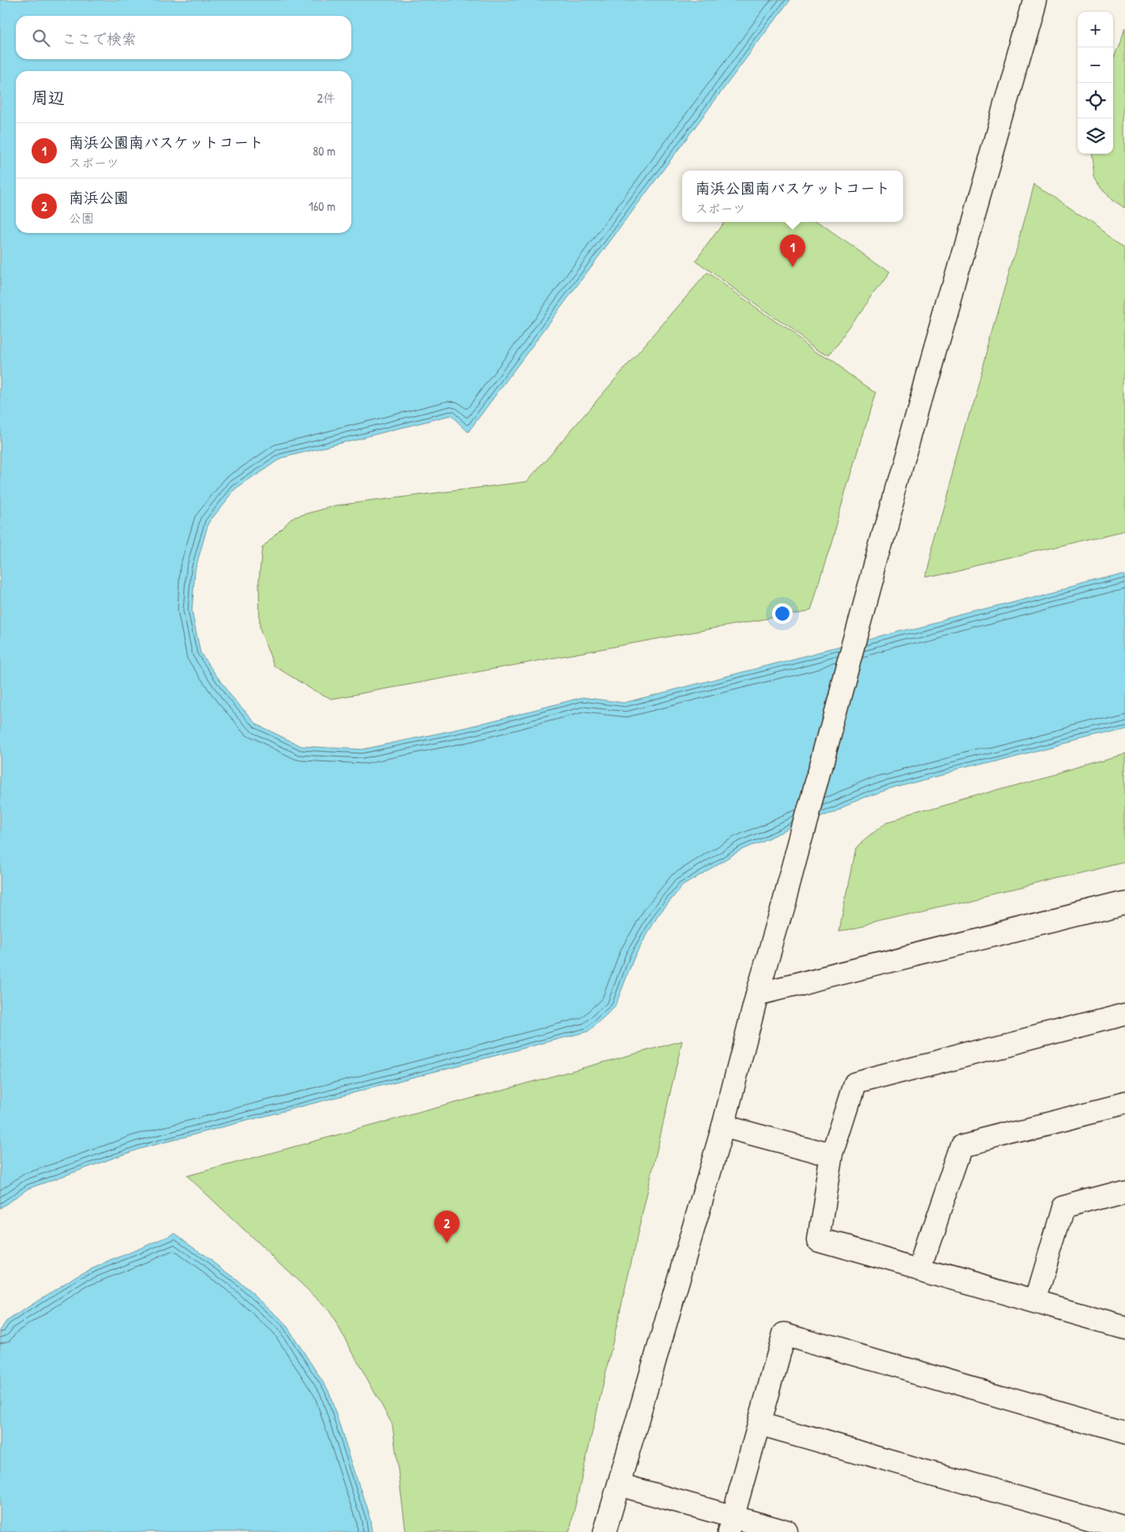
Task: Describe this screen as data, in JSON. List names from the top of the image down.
{
  "page": {
    "map_buttons": ["+", "−"],
    "search": "ここで検索",
    "heading": ["周辺", "2件"],
    "list": [
      {
        "mark": "1",
        "name": "南浜公園南バスケットコート",
        "note": "スポーツ",
        "value": "80 m"
      },
      {
        "mark": "2",
        "name": "南浜公園",
        "note": "公園",
        "value": "160 m"
      }
    ],
    "popup": ["南浜公園南バスケットコート", "スポーツ"],
    "pins": ["1", "2"]
  }
}
